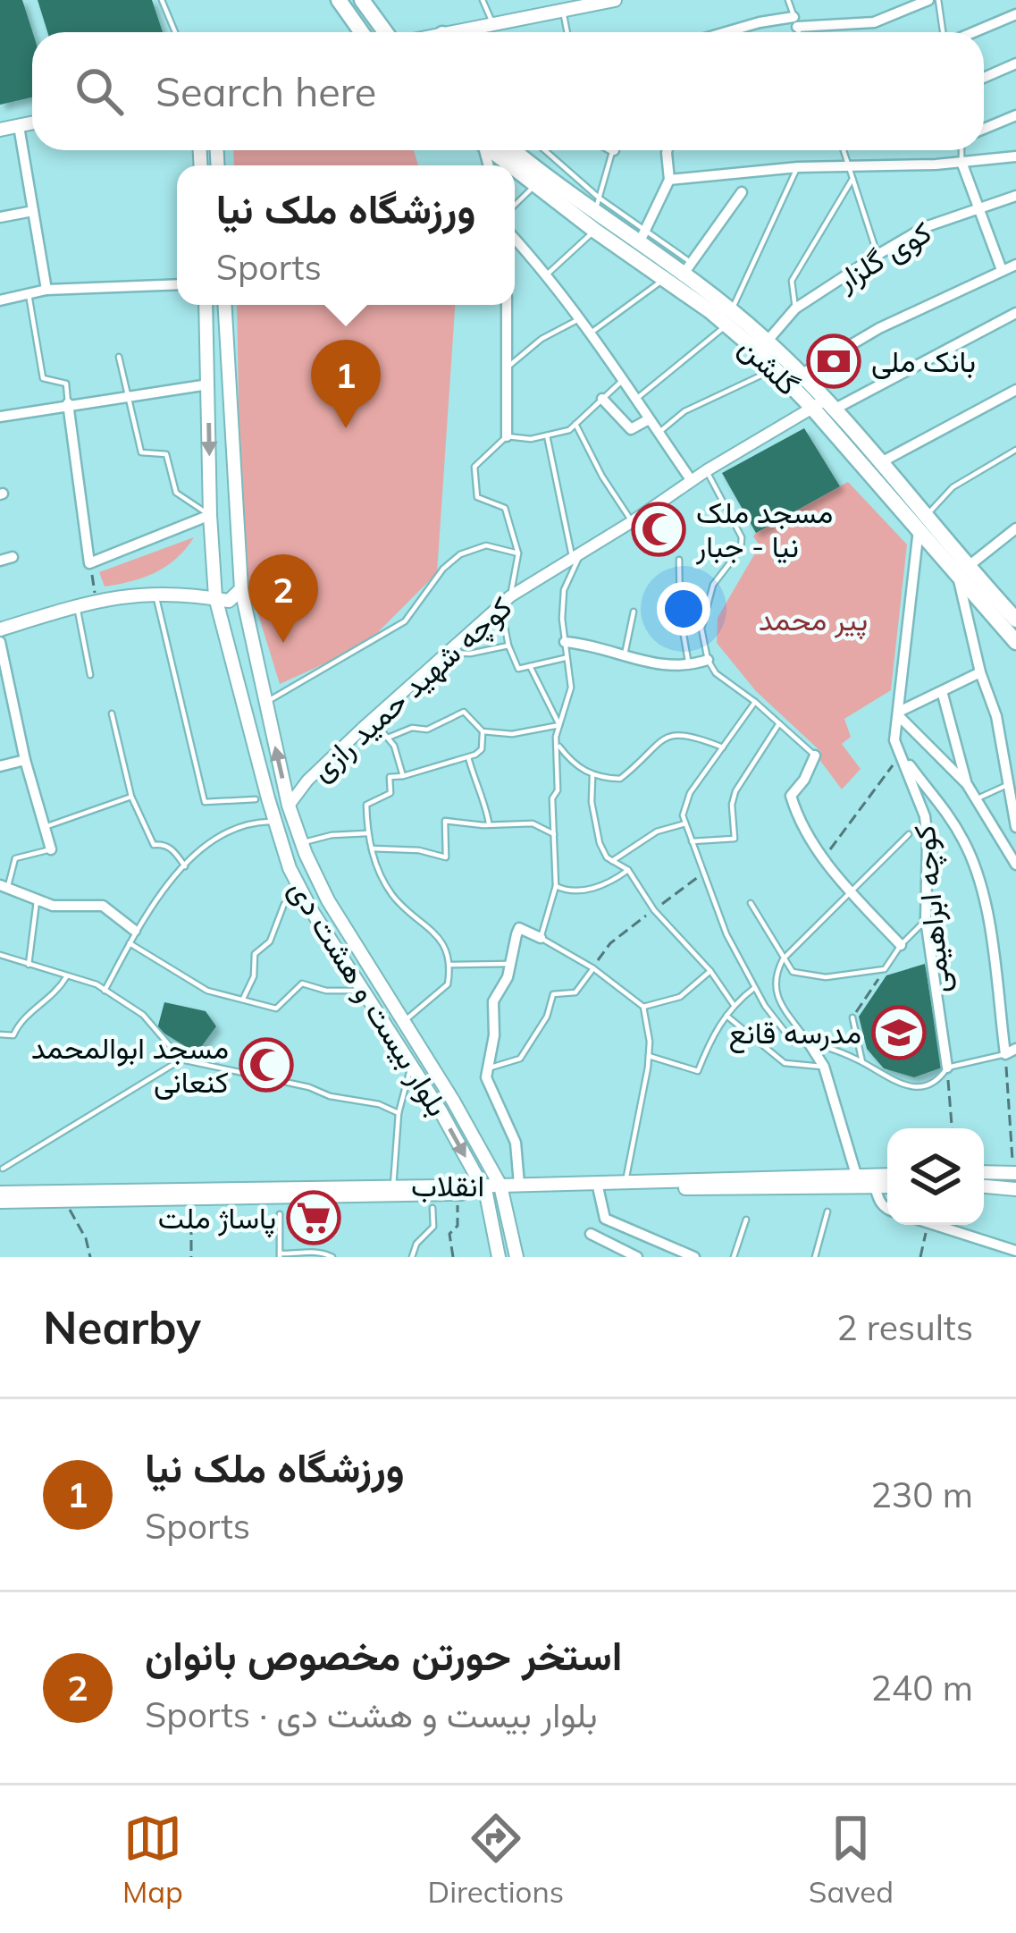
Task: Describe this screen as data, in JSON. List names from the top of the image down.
{
  "streets": {
    "main road": ["گلشن", "بلوار بیست و هشت دی", "انقلاب"],
    "street": ["کوی گلزار", "کوچه شهید حمید رازی", "کوچه ابراهیمی"]
  },
  "crossings": [
    ["کوی گلزار", "گلشن"],
    ["گلشن", "کوچه شهید حمید رازی"],
    ["گلشن", "کوچه ابراهیمی"],
    ["کوچه شهید حمید رازی", "بلوار بیست و هشت دی"],
    ["بلوار بیست و هشت دی", "انقلاب"]
  ],
  "parks": ["پیر محمد"],
  "places": {
    "bank": ["بانک ملی"],
    "mosque": ["مسجد ملک نیا - جبار", "مسجد ابوالمحمد کنعانی"],
    "school or university": ["مدرسه قانع"],
    "supermarket": ["پاساژ ملت"]
  },
  "page": {
    "search": "Search here",
    "popup": ["ورزشگاه ملک نیا", "Sports"],
    "pins": ["1", "2"],
    "heading": ["Nearby", "2 results"],
    "list": [
      {
        "mark": "1",
        "name": "ورزشگاه ملک نیا",
        "note": "Sports",
        "value": "230 m"
      },
      {
        "mark": "2",
        "name": "استخر حورتن مخصوص بانوان",
        "note": "Sports · بلوار بیست و هشت دی",
        "value": "240 m"
      }
    ],
    "nav": ["Map", "Directions", "Saved"]
  }
}
